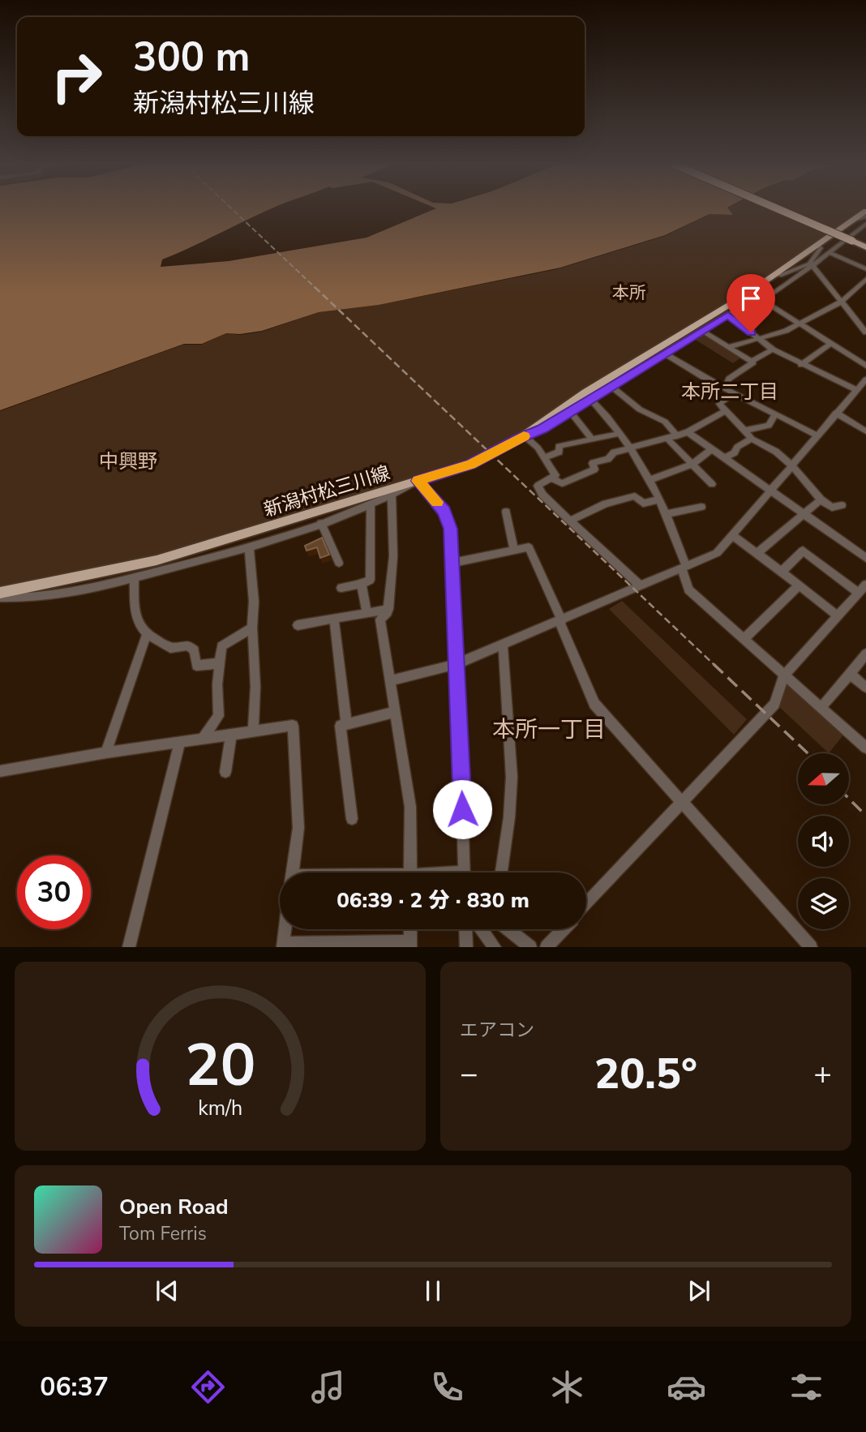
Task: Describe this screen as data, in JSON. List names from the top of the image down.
{
  "streets": {
    "main road": ["新潟村松三川線"]
  },
  "districts": [
    "本所",
    "本所二丁目",
    "中興野",
    "本所一丁目"
  ],
  "north": "left",
  "page": {
    "turn": ["300 m", "新潟村松三川線"],
    "limit": "30",
    "trip": "06:39 · 2 分 · 830 m",
    "tile": "エアコン",
    "heat": ["−", "20.5°", "+"],
    "song": ["Open Road", "Tom Ferris"],
    "tabs": "06:37",
    "gauge": ["20", "km/h"]
  }
}
